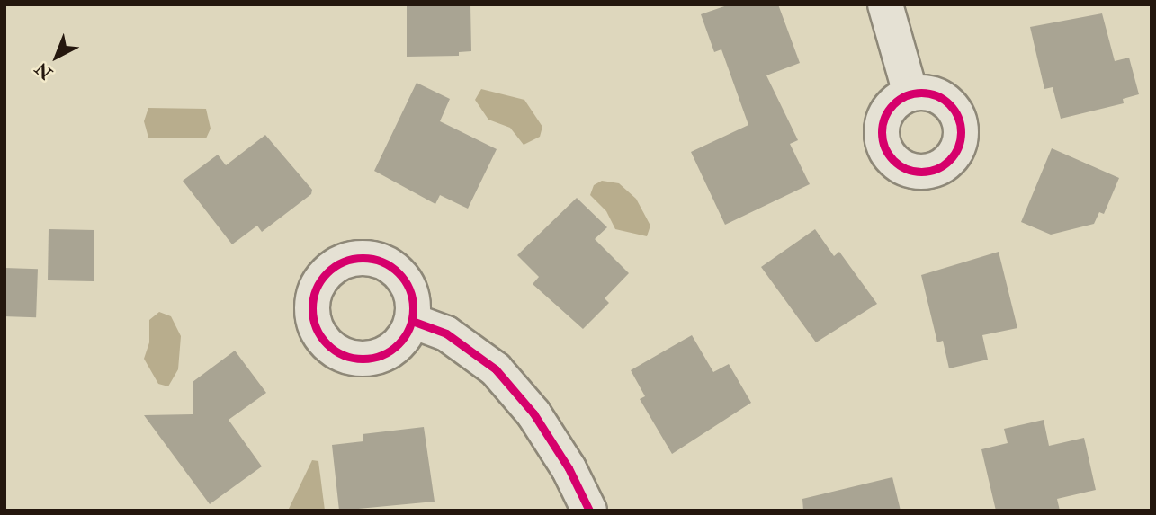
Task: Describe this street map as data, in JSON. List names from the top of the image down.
{
  "north": "bottom left"
}
